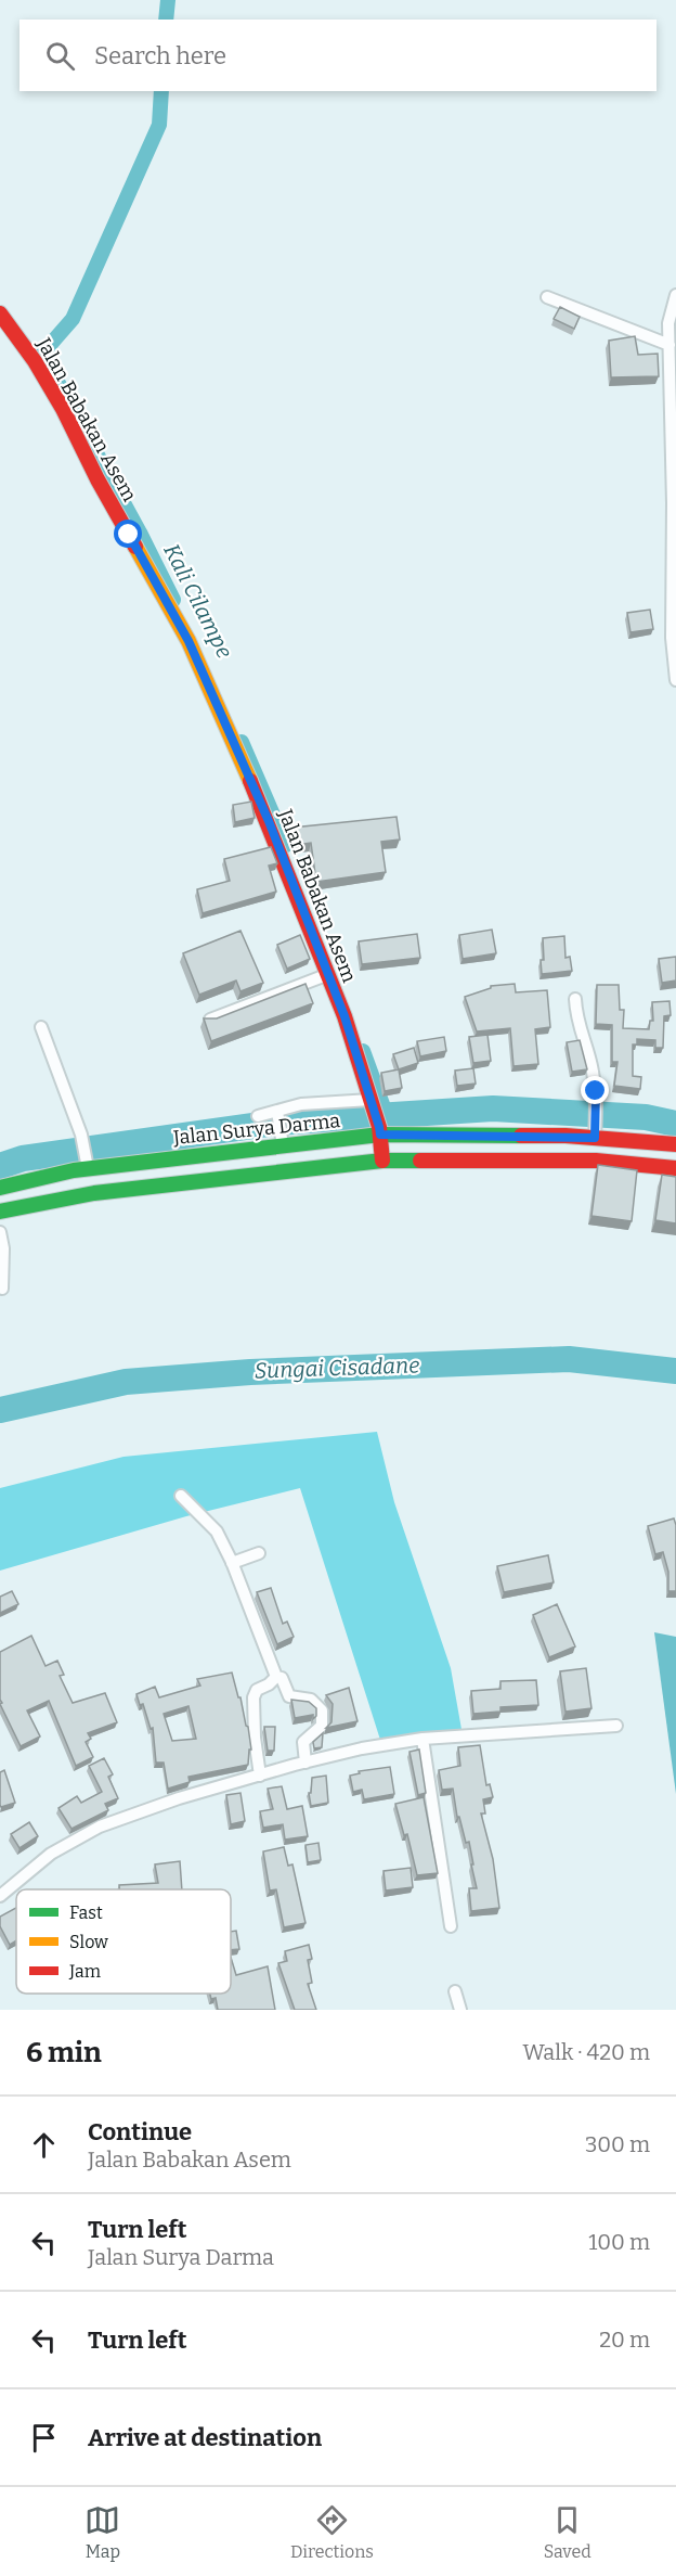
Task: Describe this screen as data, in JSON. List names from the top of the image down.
{
  "streets": {
    "main road": ["Jalan Babakan Asem", "Jalan Surya Darma"]
  },
  "crossings": [
    ["Jalan Babakan Asem", "Jalan Surya Darma"]
  ],
  "water": ["Kali Cilampe", "Sungai Cisadane"],
  "legend": ["Fast", "Slow", "Jam"],
  "page": {
    "search": "Search here",
    "heading": ["6 min", "Walk · 420 m"],
    "list": [
      ["Continue", "Jalan Babakan Asem", "300 m"],
      ["Turn left", "Jalan Surya Darma", "100 m"],
      ["Turn left", "20 m"],
      "Arrive at destination"
    ],
    "nav": ["Map", "Directions", "Saved"]
  }
}
